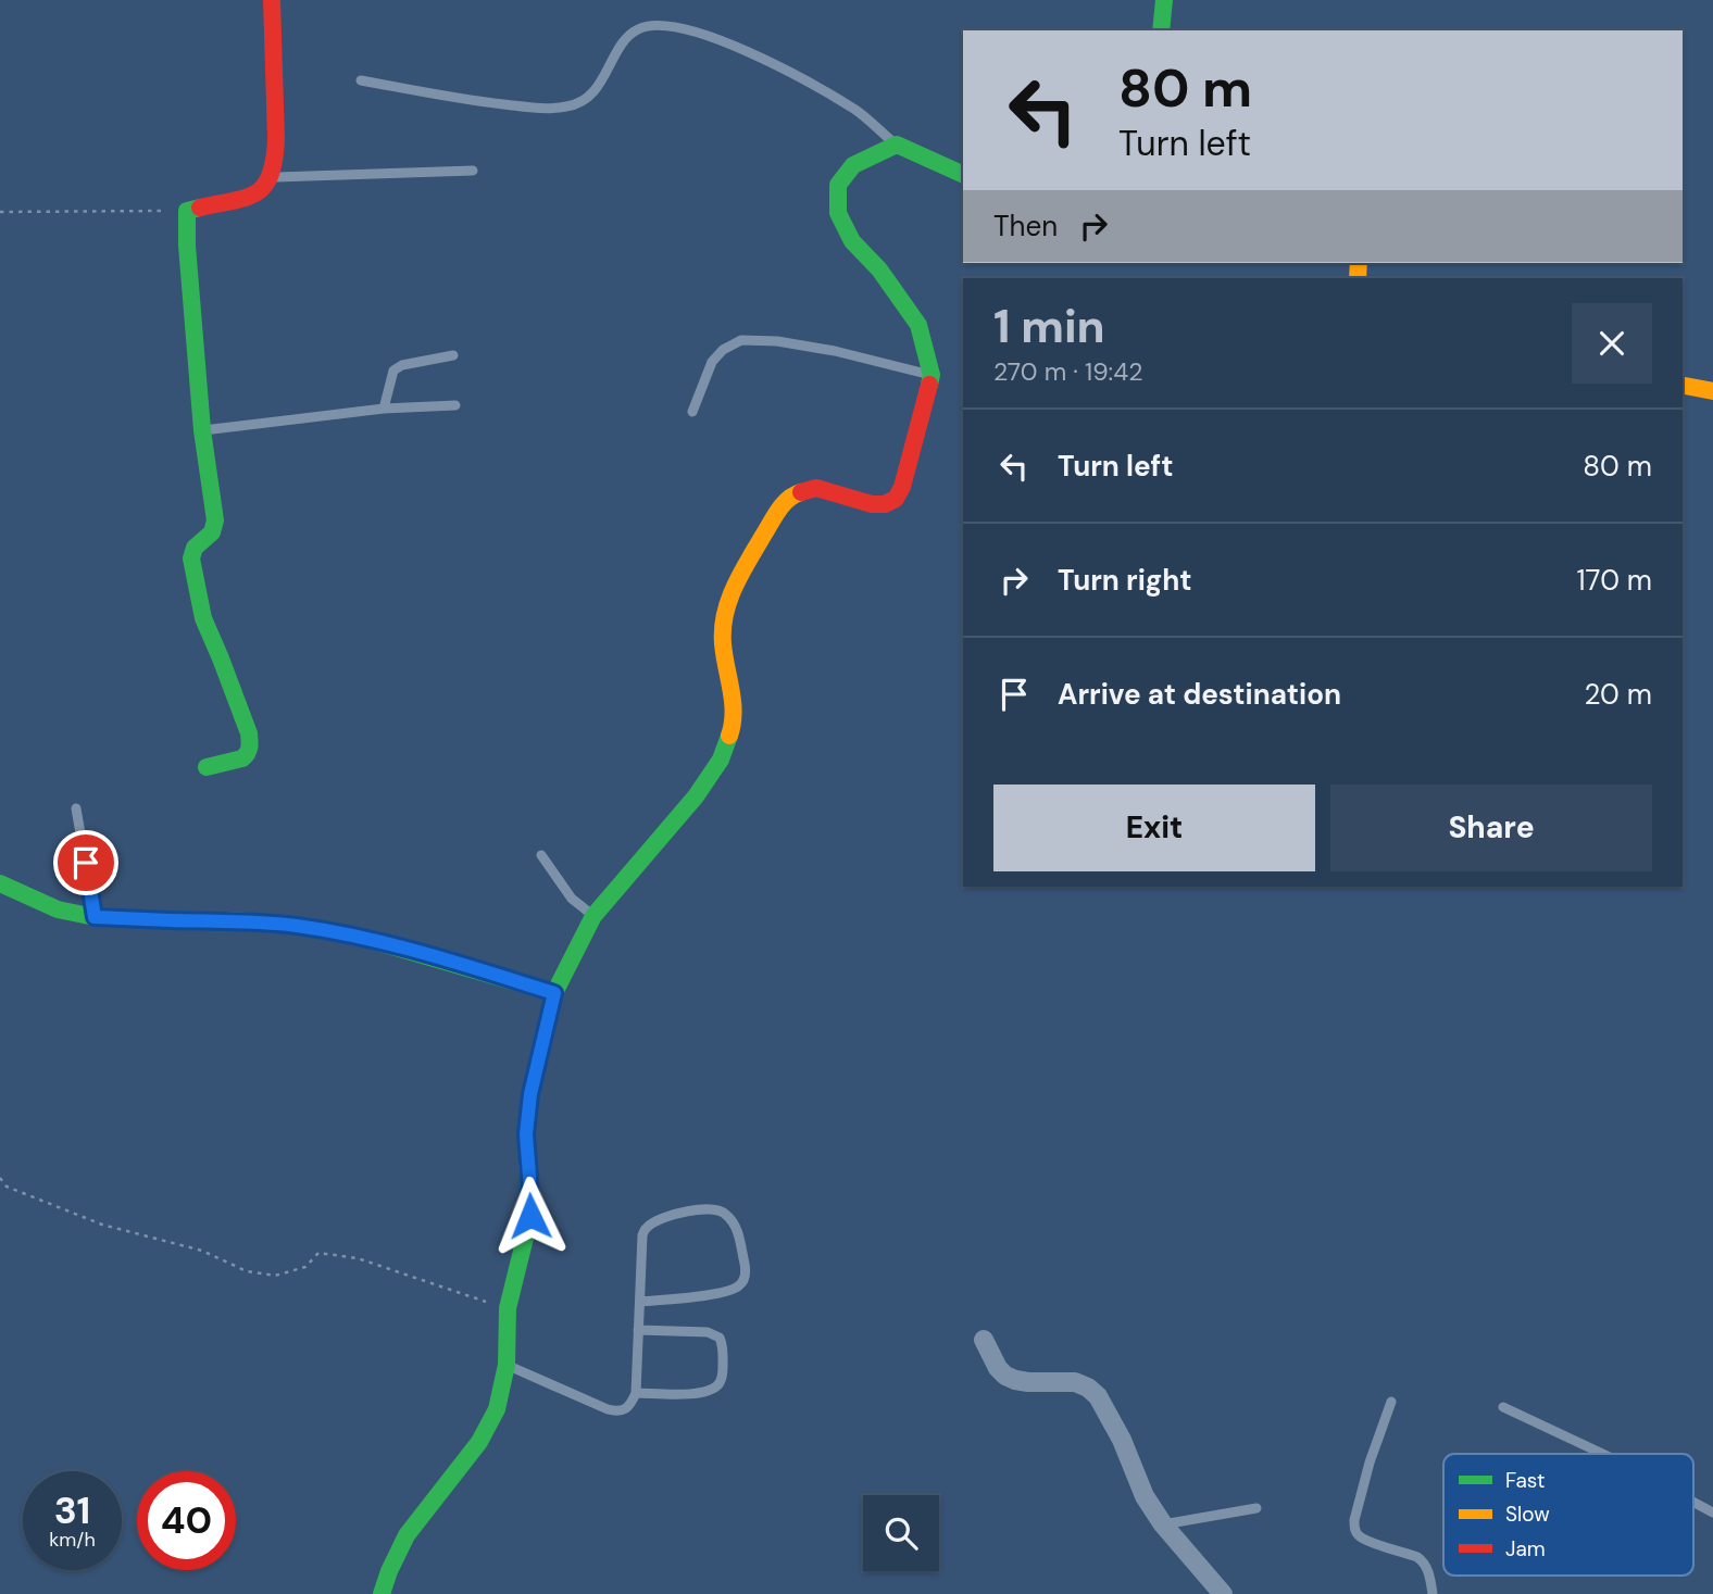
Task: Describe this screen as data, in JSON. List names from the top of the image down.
{
  "legend": ["Fast", "Slow", "Jam"],
  "page": {
    "turn": ["80 m", "Turn left"],
    "then": "Then",
    "heading": ["1 min", "270 m · 19:42"],
    "list": [
      {
        "name": "Turn left",
        "value": "80 m"
      },
      {
        "name": "Turn right",
        "value": "170 m"
      },
      {
        "name": "Arrive at destination",
        "value": "20 m"
      }
    ],
    "buttons": ["Exit", "Share"],
    "speed": "31 km/h",
    "limit": "40"
  }
}
